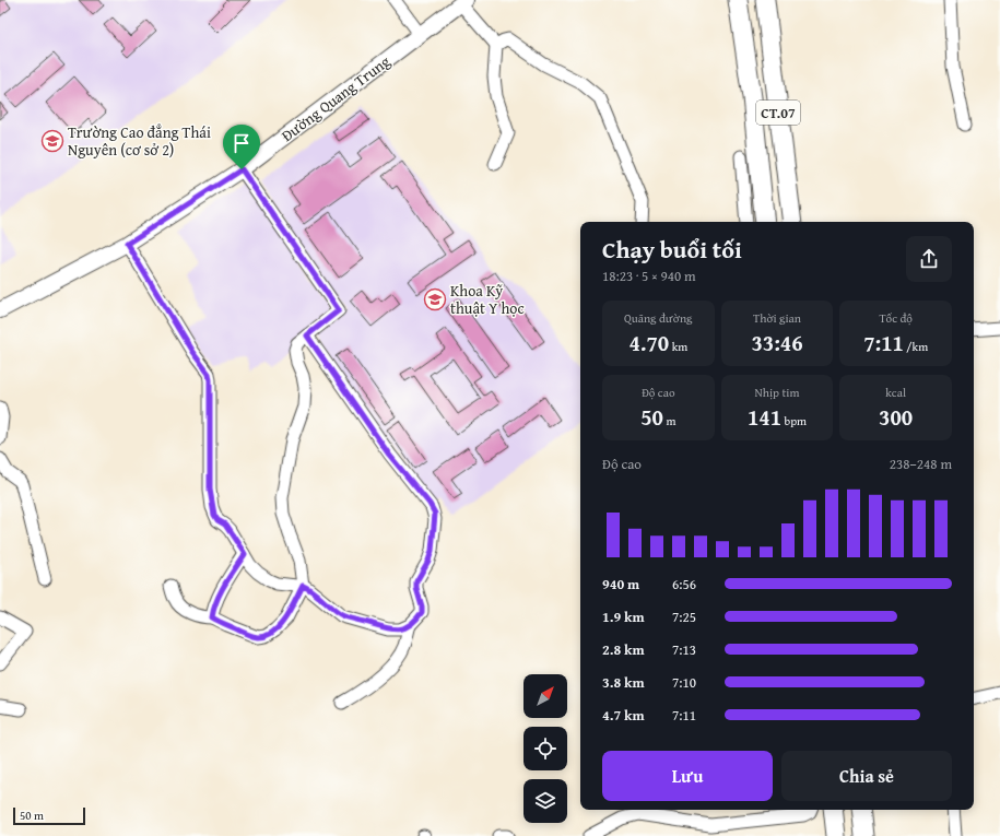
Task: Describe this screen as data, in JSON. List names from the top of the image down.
{
  "streets": {
    "highway": ["CT.07"],
    "main road": ["Đường Quang Trung"]
  },
  "places": {
    "school or university": ["Trường Cao đẳng Thái Nguyên (cơ sở 2)", "Khoa Kỹ thuật Y học"]
  },
  "scale_bar": "50 m",
  "north": "top right",
  "page": {
    "heading": ["Chạy buổi tối", "18:23 · 5 × 940 m"],
    "stats": [
      ["Quãng đường", "4.70 km"],
      ["Thời gian", "33:46"],
      ["Tốc độ", "7:11 /km"],
      ["Độ cao", "50 m"],
      ["Nhịp tim", "141 bpm"],
      ["kcal", "300"]
    ],
    "chart": ["Độ cao", "238–248 m"],
    "list": [
      {
        "name": "940 m",
        "note": "6:56"
      },
      {
        "name": "1.9 km",
        "note": "7:25"
      },
      {
        "name": "2.8 km",
        "note": "7:13"
      },
      {
        "name": "3.8 km",
        "note": "7:10"
      },
      {
        "name": "4.7 km",
        "note": "7:11"
      }
    ],
    "buttons": ["Lưu", "Chia sẻ"],
    "scale": "50 m"
  }
}
